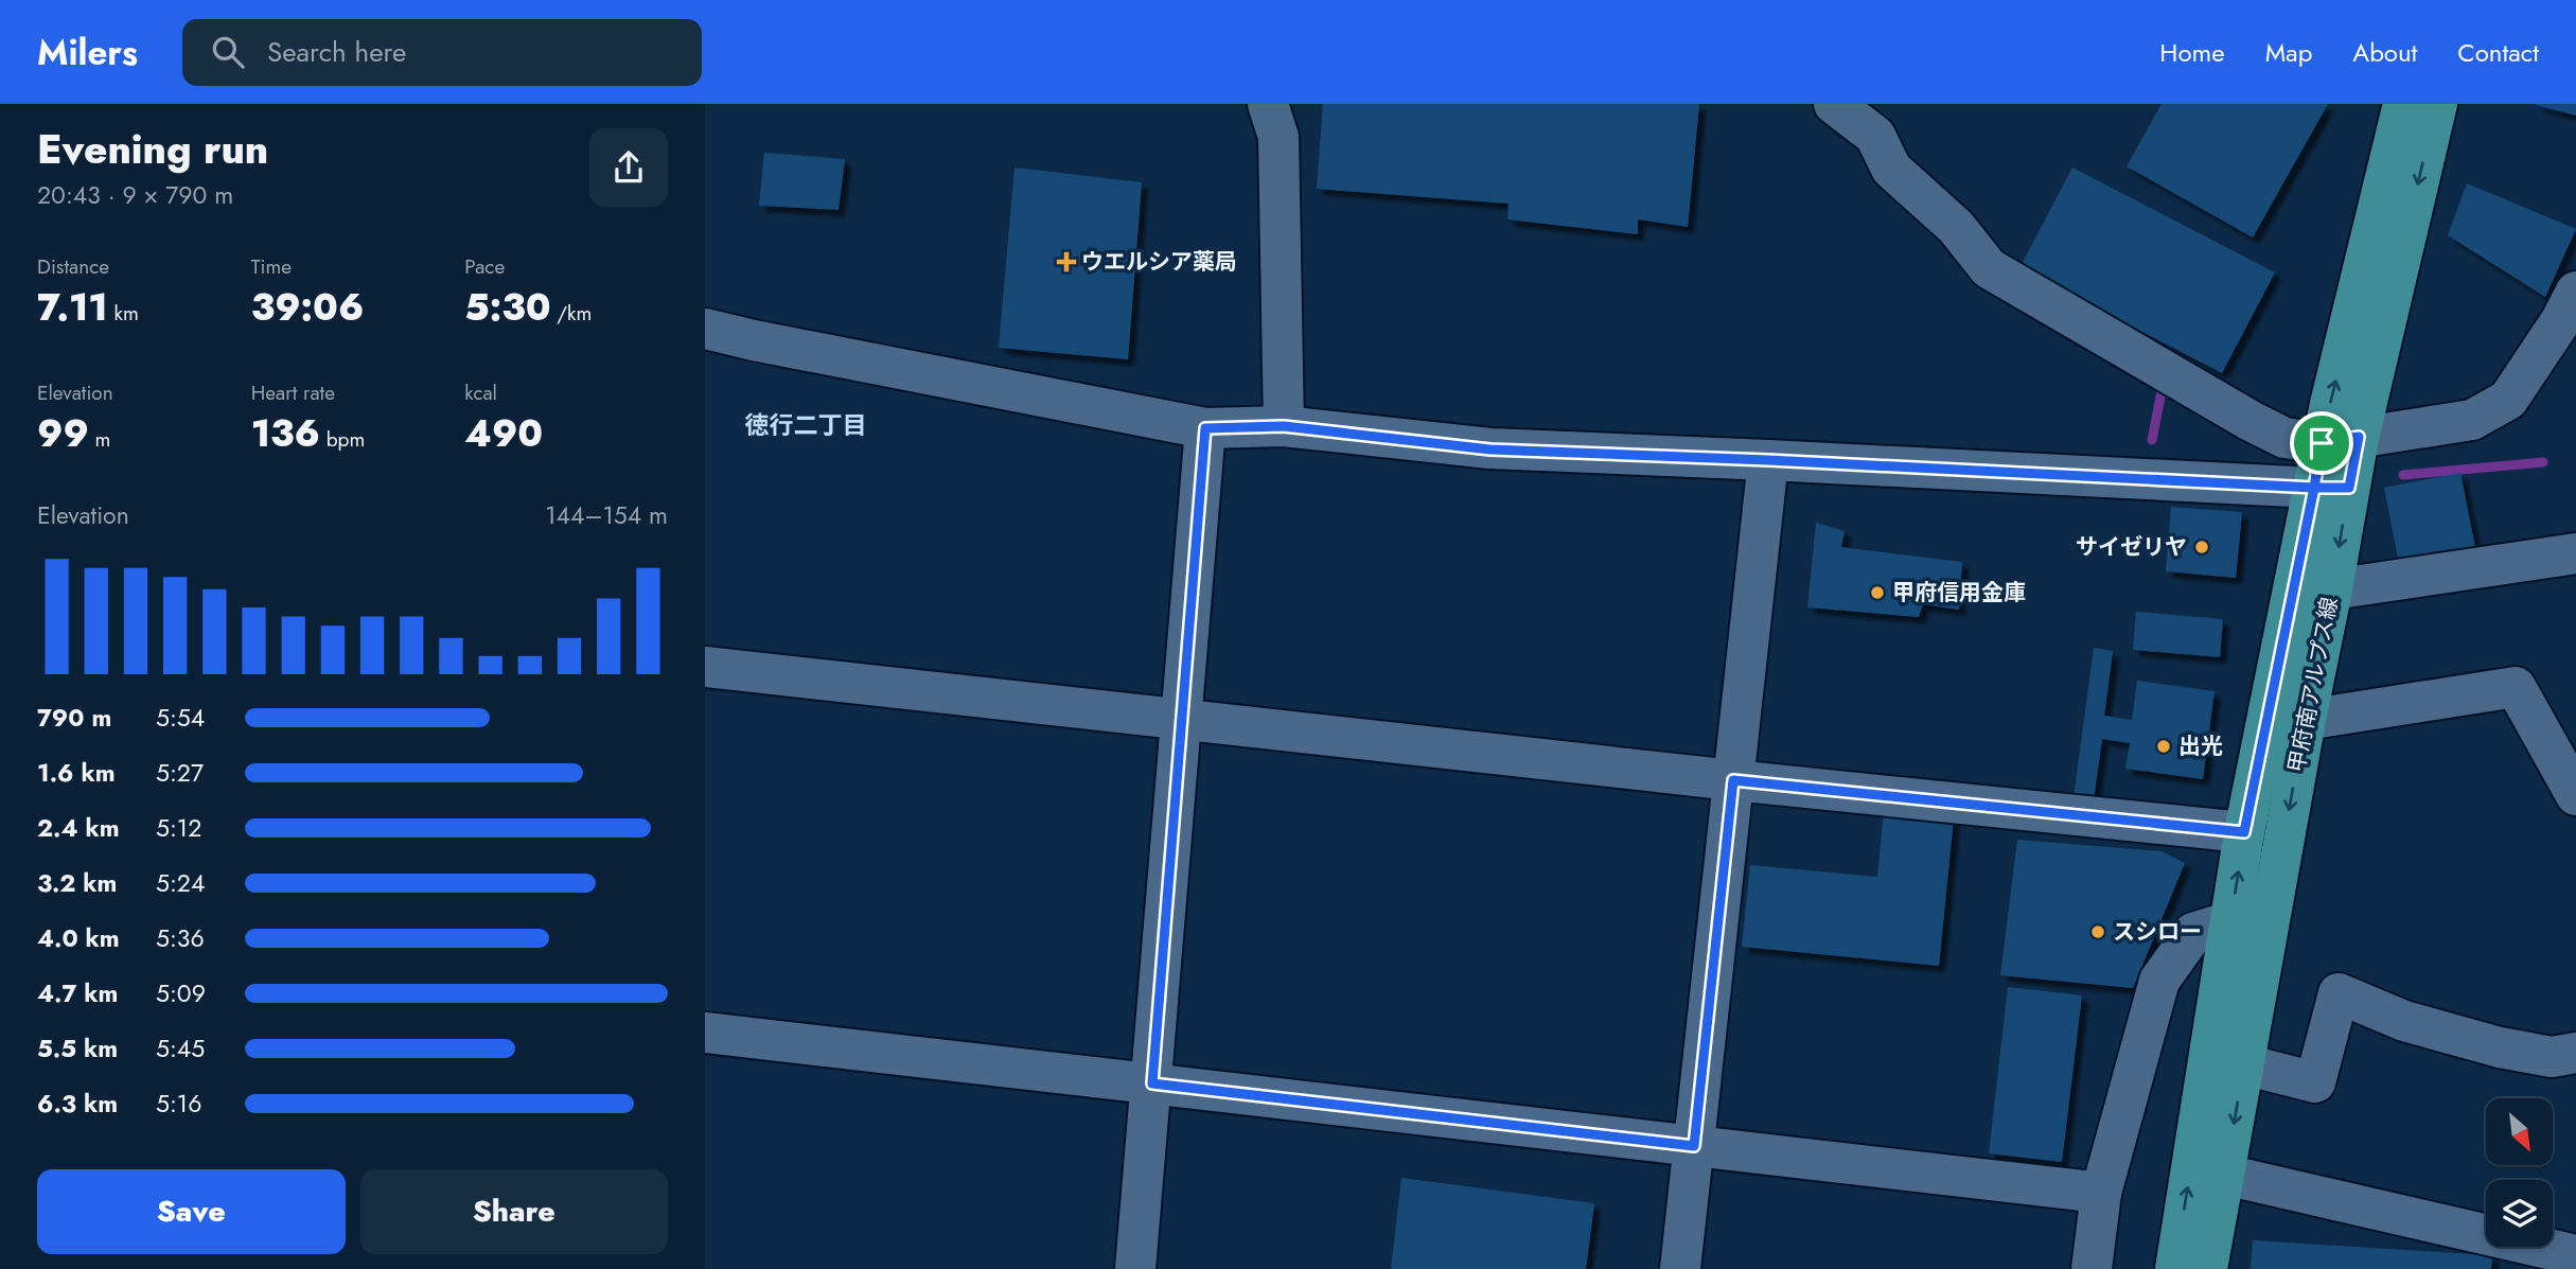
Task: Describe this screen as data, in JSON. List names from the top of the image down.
{
  "streets": {
    "main road": ["甲府南アルプス線"]
  },
  "districts": ["徳行二丁目"],
  "places": {
    "health": ["ウエルシア薬局"],
    "other": [
      "サイゼリヤ",
      "甲府信用金庫",
      "出光",
      "スシロー"
    ]
  },
  "north": "bottom right",
  "page": {
    "header": "Milers",
    "search": "Search here",
    "nav": [
      "Home",
      "Map",
      "About",
      "Contact"
    ],
    "heading": ["Evening run", "20:43 · 9 × 790 m"],
    "stats": [
      ["Distance", "7.11 km"],
      ["Time", "39:06"],
      ["Pace", "5:30 /km"],
      ["Elevation", "99 m"],
      ["Heart rate", "136 bpm"],
      ["kcal", "490"]
    ],
    "chart": ["Elevation", "144–154 m"],
    "list": [
      {
        "name": "790 m",
        "note": "5:54"
      },
      {
        "name": "1.6 km",
        "note": "5:27"
      },
      {
        "name": "2.4 km",
        "note": "5:12"
      },
      {
        "name": "3.2 km",
        "note": "5:24"
      },
      {
        "name": "4.0 km",
        "note": "5:36"
      },
      {
        "name": "4.7 km",
        "note": "5:09"
      },
      {
        "name": "5.5 km",
        "note": "5:45"
      },
      {
        "name": "6.3 km",
        "note": "5:16"
      }
    ],
    "buttons": ["Save", "Share"]
  }
}
